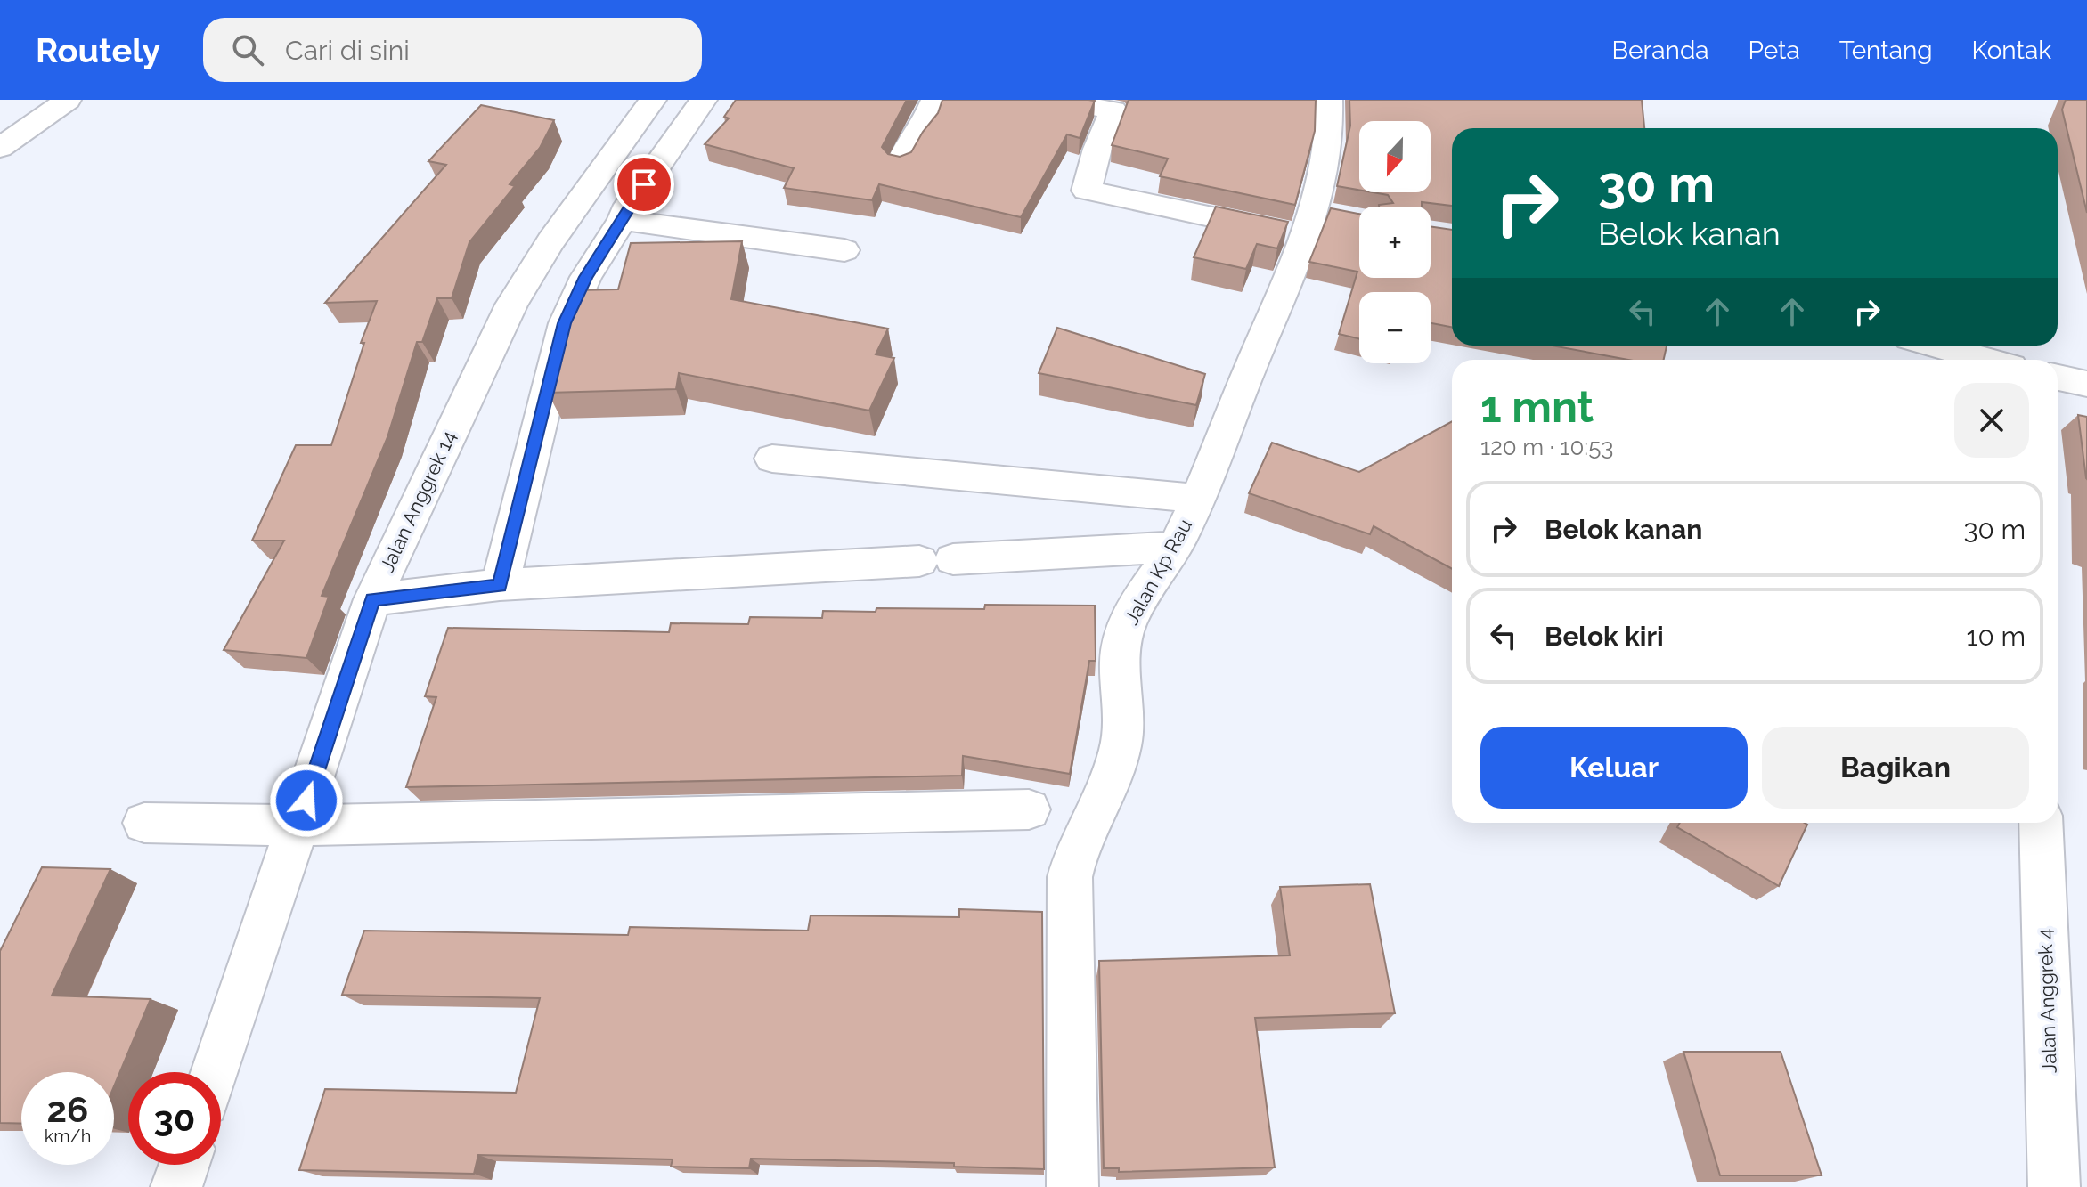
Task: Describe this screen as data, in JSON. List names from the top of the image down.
{
  "streets": {
    "street": ["Jalan Anggrek 14", "Jalan Kp Rau", "Jalan Anggrek 4"]
  },
  "north": "bottom",
  "page": {
    "header": "Routely",
    "search": "Cari di sini",
    "nav": [
      "Beranda",
      "Peta",
      "Tentang",
      "Kontak"
    ],
    "map_buttons": ["+", "−"],
    "turn": ["30 m", "Belok kanan"],
    "heading": ["1 mnt", "120 m · 10:53"],
    "list": [
      {
        "name": "Belok kanan",
        "value": "30 m"
      },
      {
        "name": "Belok kiri",
        "value": "10 m"
      }
    ],
    "buttons": ["Keluar", "Bagikan"],
    "speed": "26 km/h",
    "limit": "30"
  }
}
